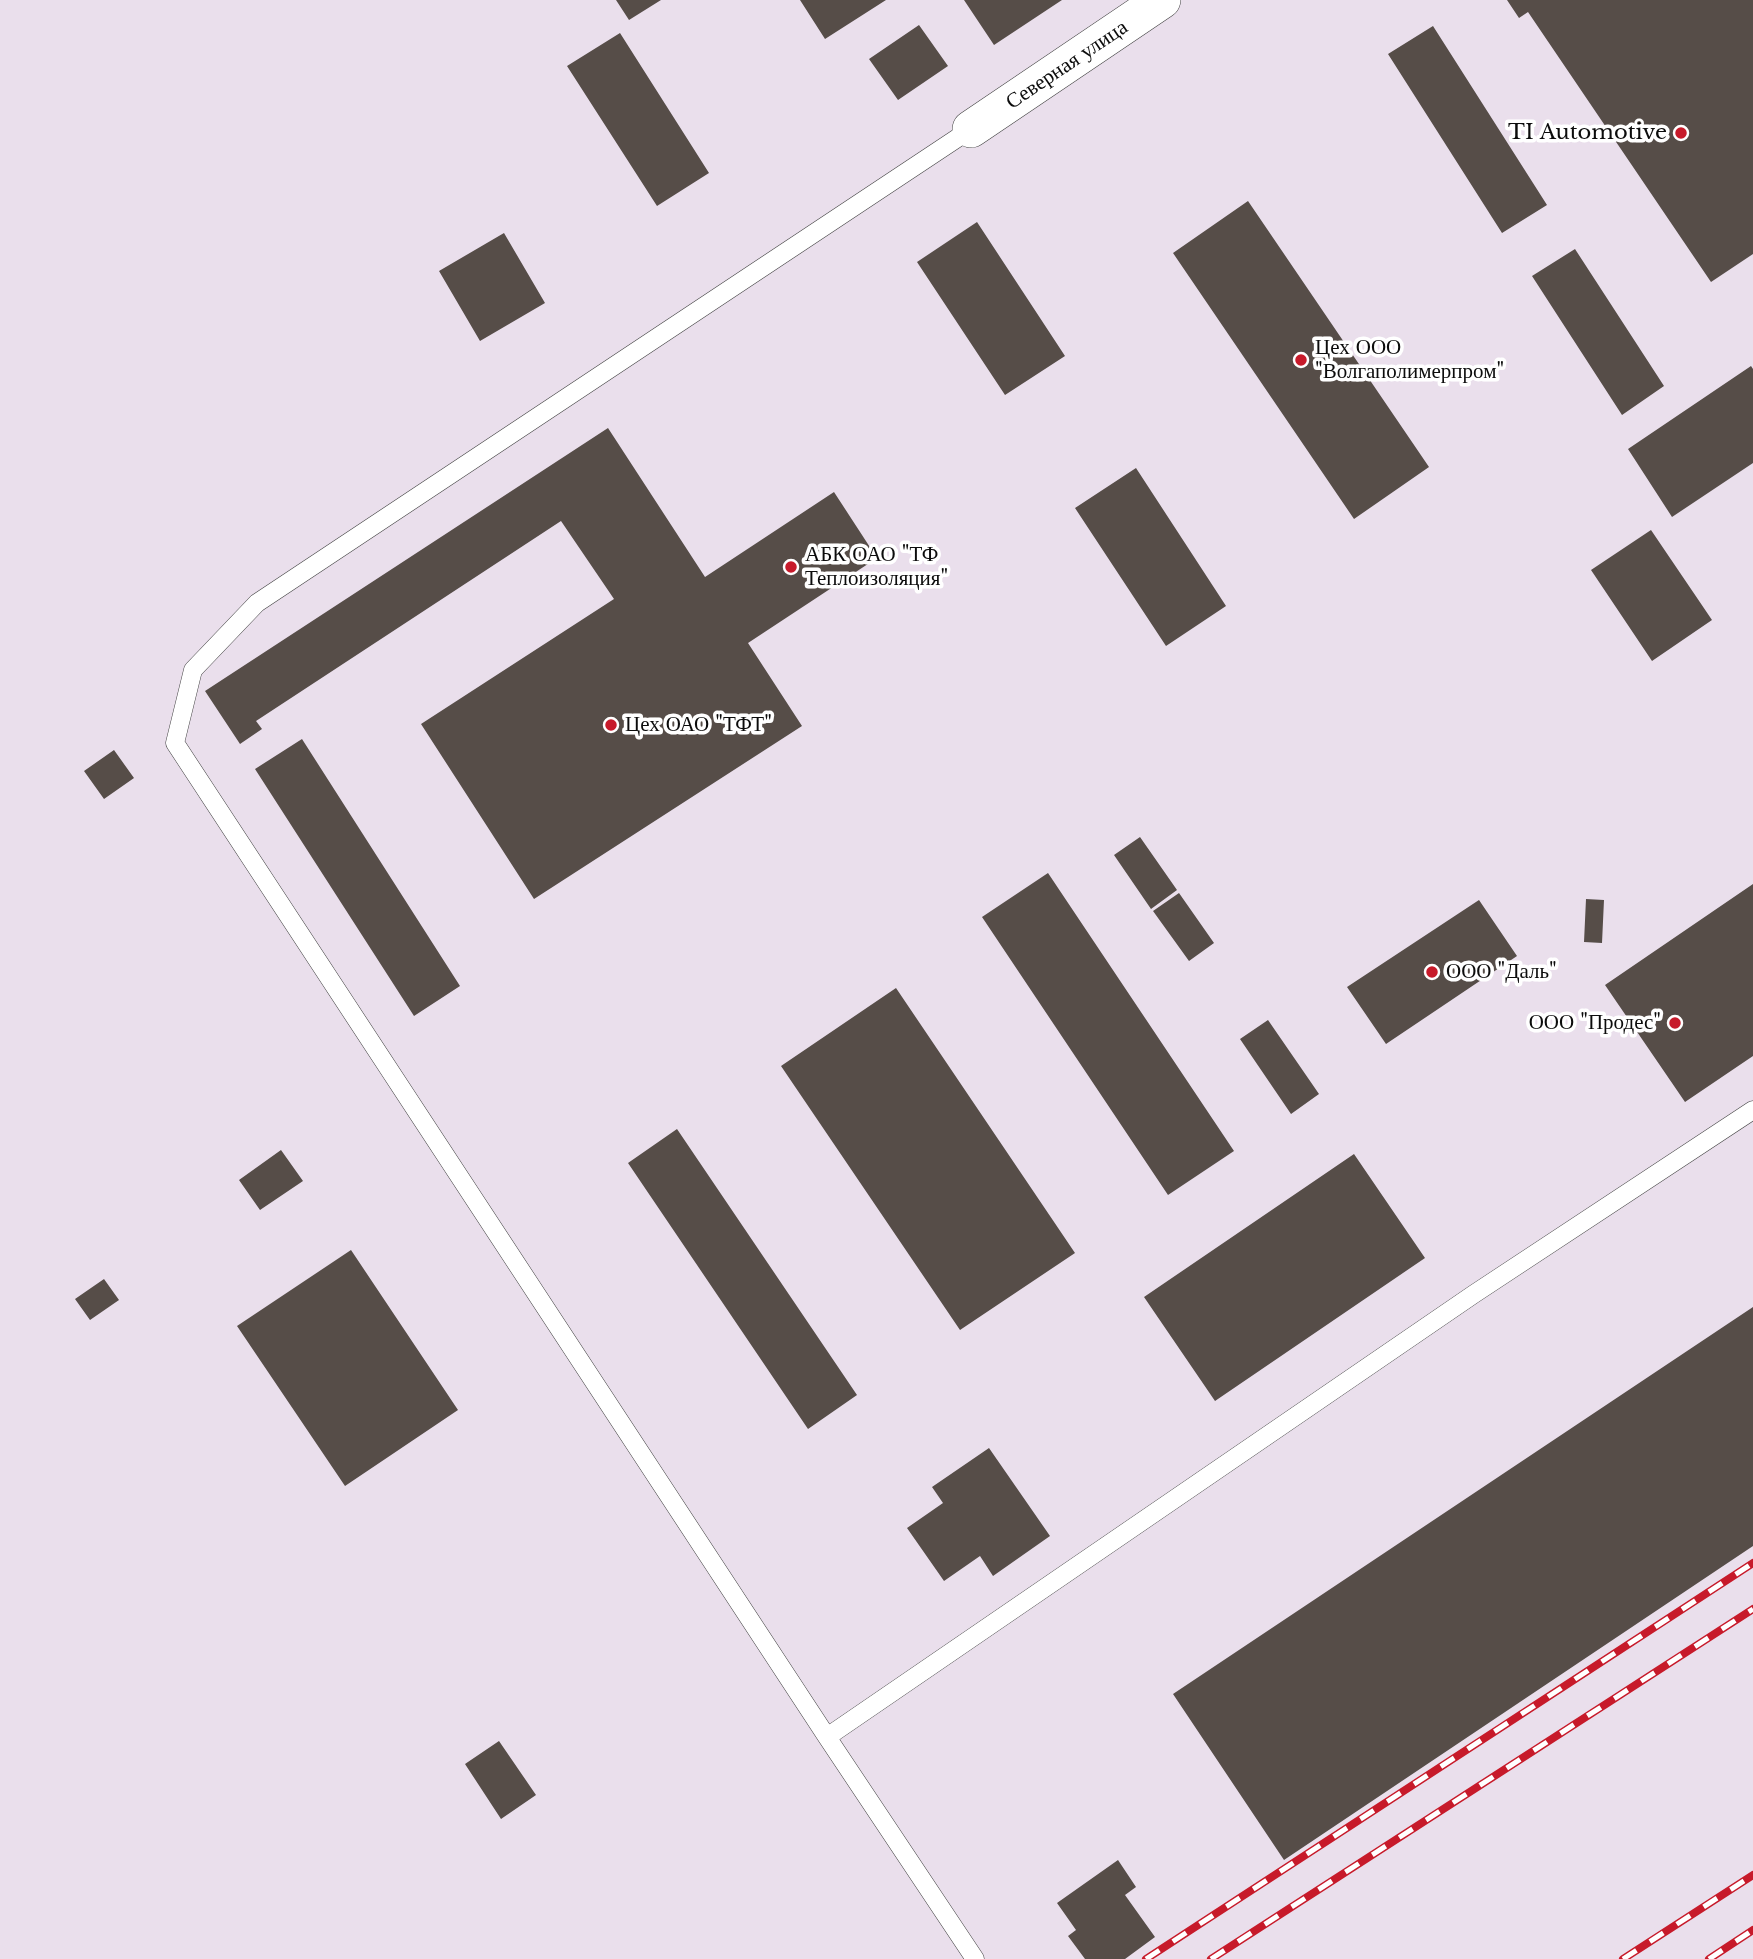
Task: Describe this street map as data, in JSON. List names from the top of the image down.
{
  "streets": {
    "street": ["Северная улица"]
  },
  "places": [
    "TI Automotive",
    "Цех ООО \"Волгаполимерпром\"",
    "АБК ОАО \"ТФ Теплоизоляция\"",
    "Цех ОАО \"ТФТ\"",
    "ООО \"Даль\"",
    "ООО \"Продес\""
  ]
}
